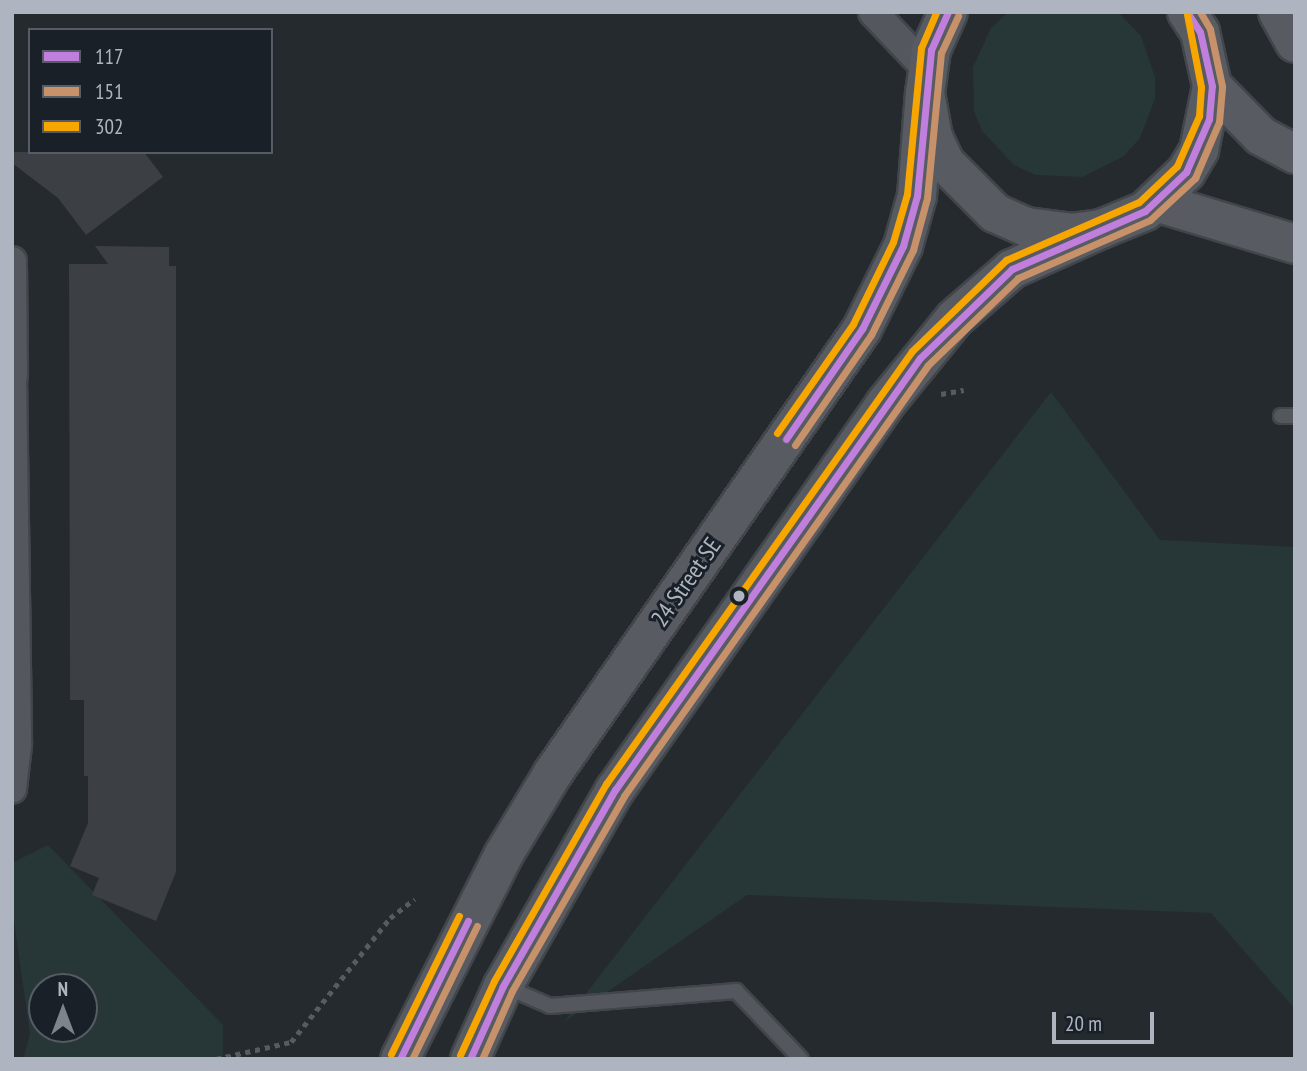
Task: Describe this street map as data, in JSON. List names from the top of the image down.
{
  "streets": {
    "main road": ["24 Street SE"]
  },
  "lines": ["transit line 117", "transit line 151", "transit line 302"],
  "legend": ["117", "151", "302"],
  "scale_bar": "20 m",
  "north": "top"
}
